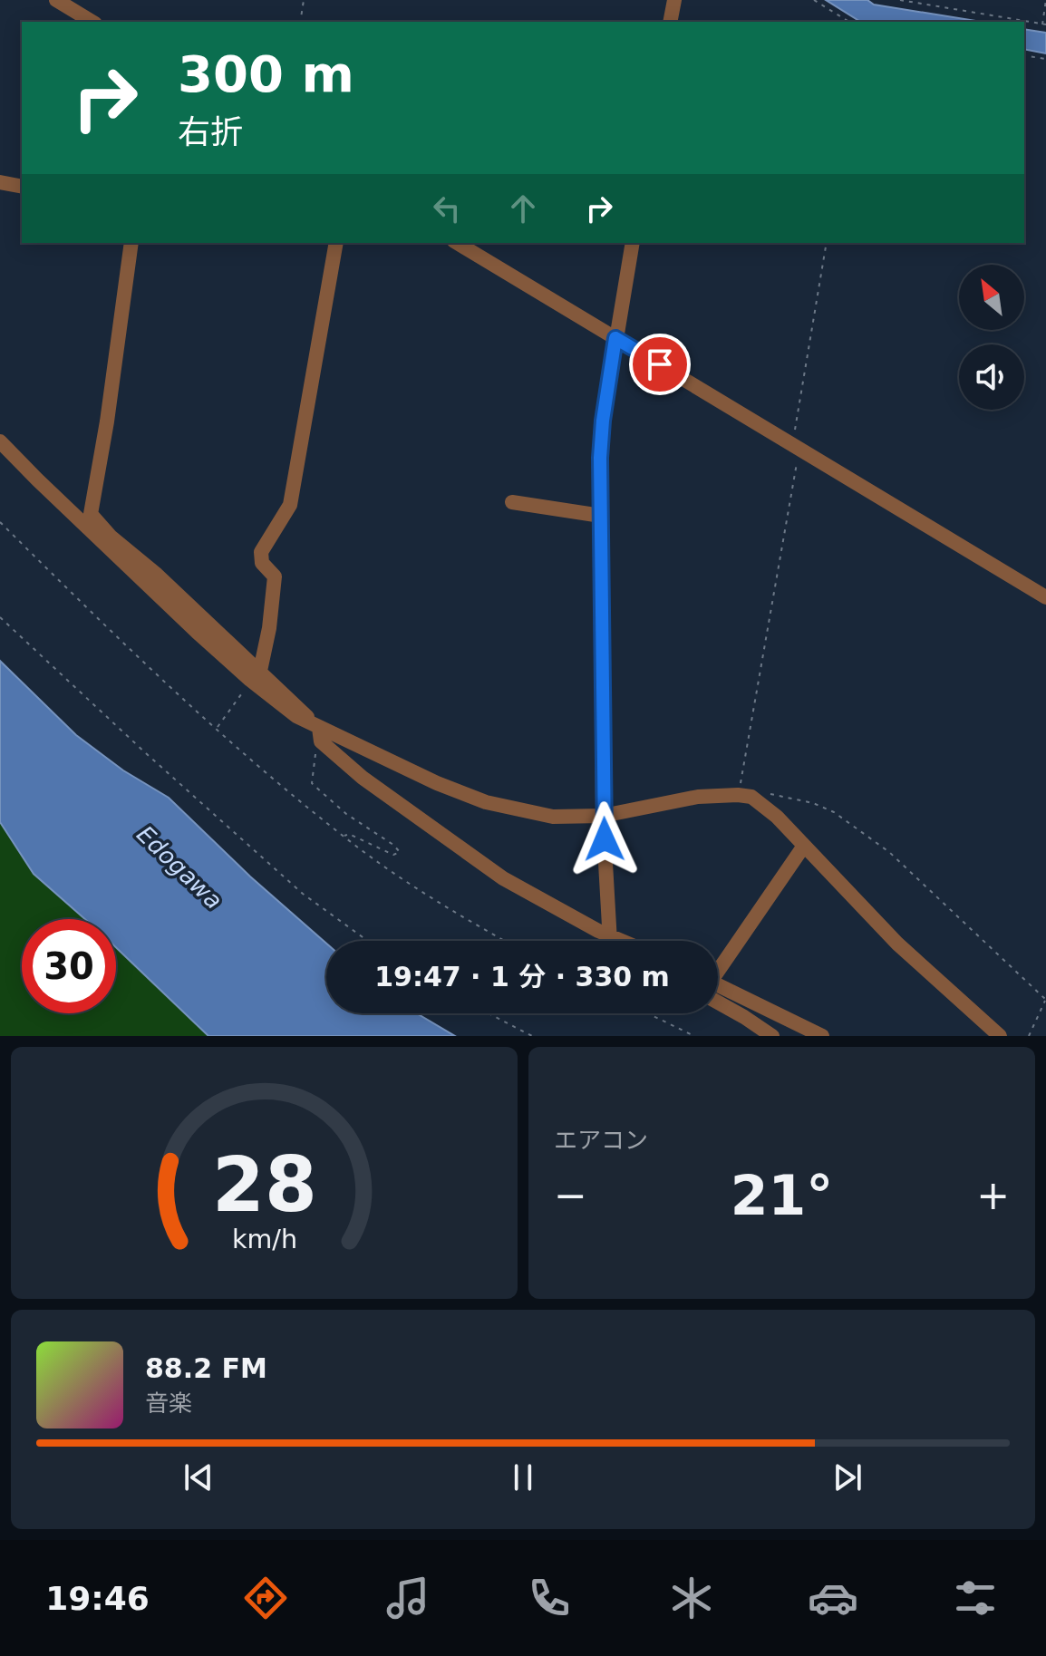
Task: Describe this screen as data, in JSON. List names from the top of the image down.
{
  "water": ["Edogawa"],
  "north": "top left",
  "page": {
    "turn": ["300 m", "右折"],
    "limit": "30",
    "trip": "19:47 · 1 分 · 330 m",
    "tile": "エアコン",
    "heat": ["−", "21°", "+"],
    "song": ["88.2 FM", "音楽"],
    "tabs": "19:46",
    "gauge": ["28", "km/h"]
  }
}
